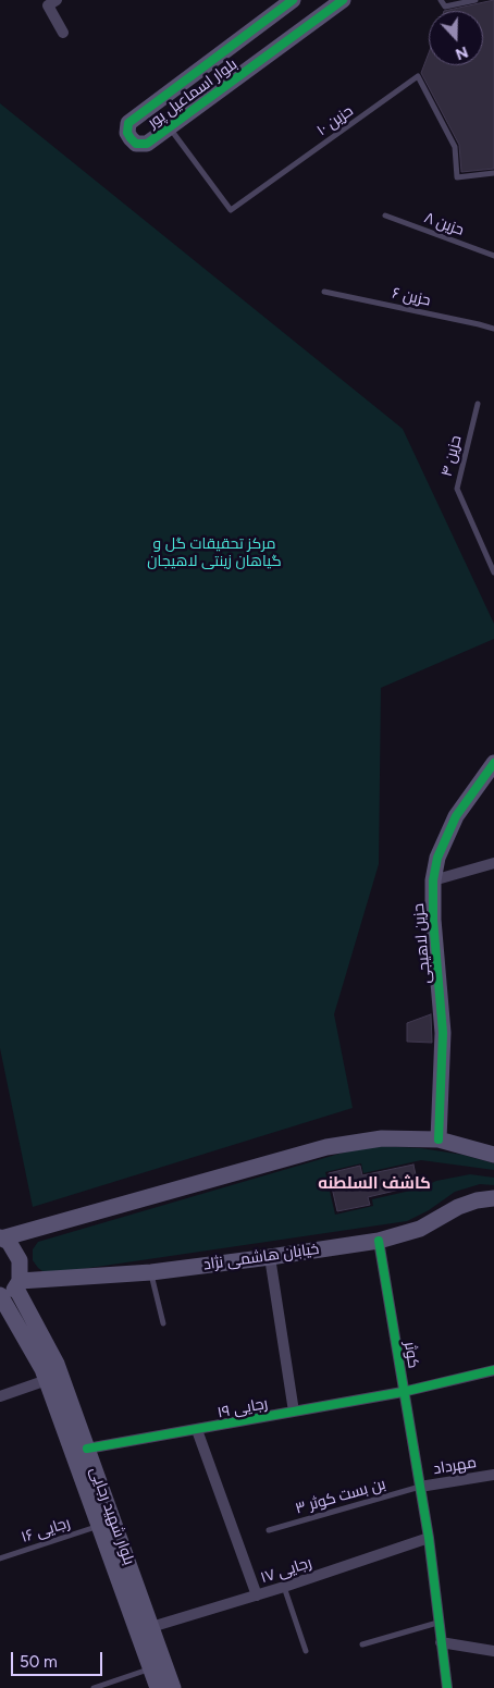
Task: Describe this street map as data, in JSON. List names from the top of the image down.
{
  "streets": {
    "main road": [
      "بلوار اسماعیل پور",
      "حزین لاهیجی",
      "خیابان هاشمی نژاد",
      "بلوار شهید رجایی"
    ],
    "street": [
      "کوثر",
      "رجایی ۱۹",
      "مهرداد",
      "رجایی ۱۷"
    ],
    "lane": [
      "حزین ۱۰",
      "حزین ۸",
      "حزین ۶",
      "حزین ۴",
      "بن بست کوثر ۳",
      "رجایی ۱۶"
    ]
  },
  "crossings": [
    ["بلوار اسماعیل پور", "حزین ۱۰"],
    ["خیابان هاشمی نژاد", "کوثر"],
    ["خیابان هاشمی نژاد", "بلوار شهید رجایی"],
    ["کوثر", "رجایی ۱۹"],
    ["کوثر", "مهرداد"],
    ["کوثر", "بن بست کوثر ۳"],
    ["کوثر", "رجایی ۱۷"],
    ["رجایی ۱۹", "بلوار شهید رجایی"],
    ["مهرداد", "بن بست کوثر ۳"],
    ["بلوار شهید رجایی", "رجایی ۱۶"],
    ["بلوار شهید رجایی", "رجایی ۱۷"]
  ],
  "districts": ["کاشف السلطنه"],
  "parks": ["مرکز تحقیقات گل و گیاهان زینتی لاهیجان"],
  "scale_bar": "50 m",
  "north": "bottom"
}
